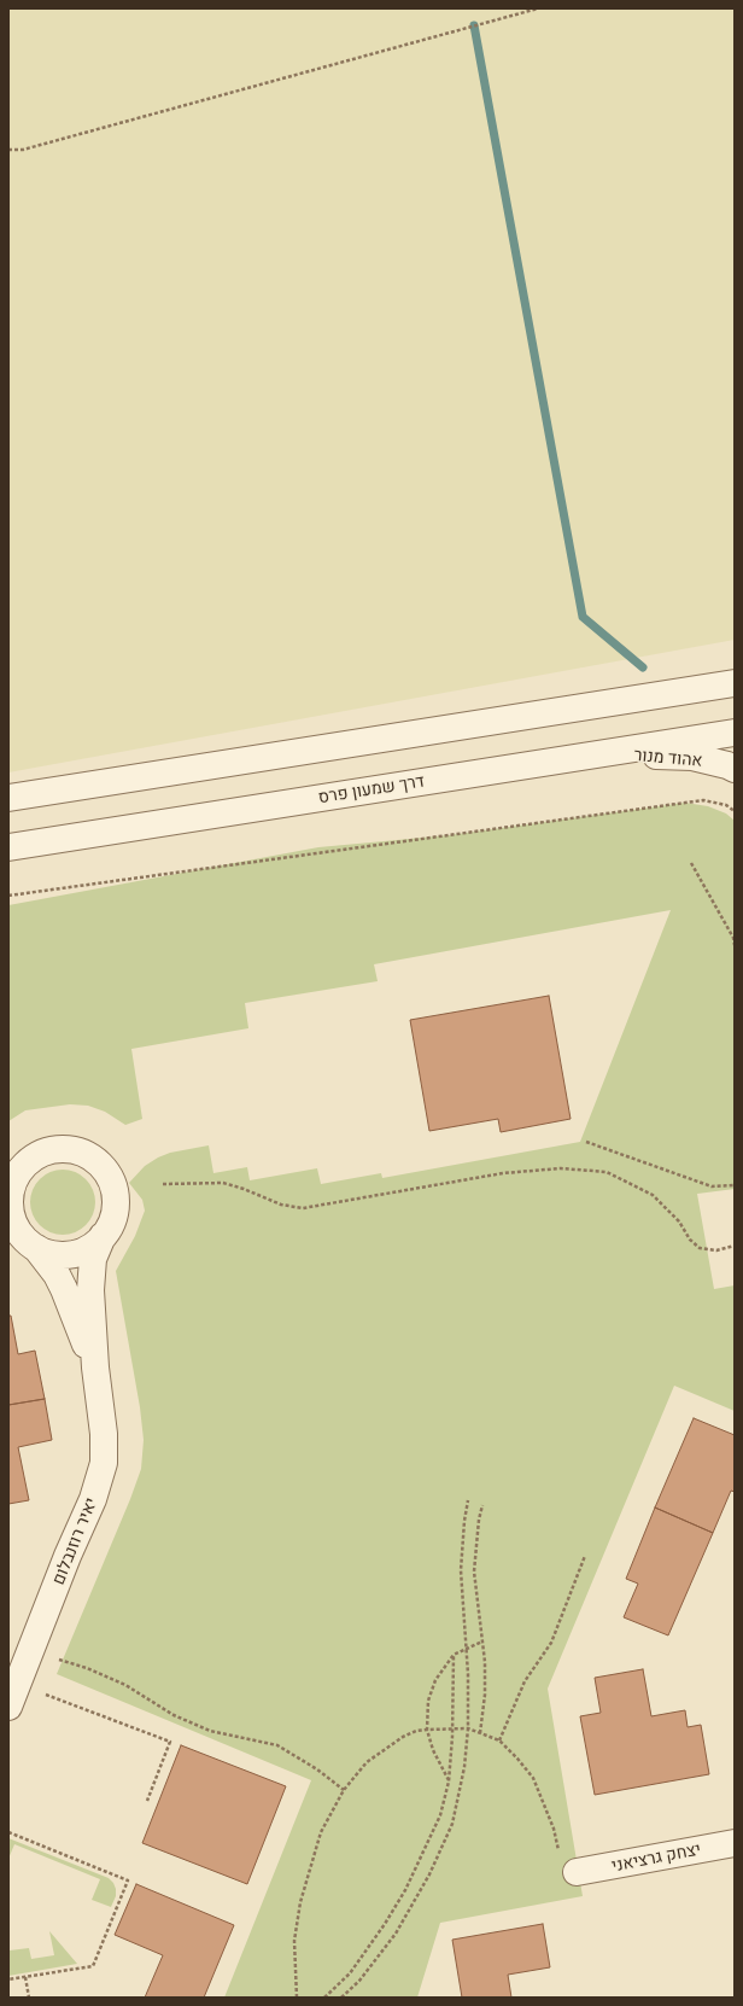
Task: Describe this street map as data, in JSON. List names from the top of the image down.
{
  "streets": {
    "street": [
      "אהוד מנור",
      "דרך שמעון פרס",
      "יאיר רוזנבלום",
      "יצחק גרציאני"
    ]
  },
  "crossings": [
    ["אהוד מנור", "דרך שמעון פרס"]
  ]
}
